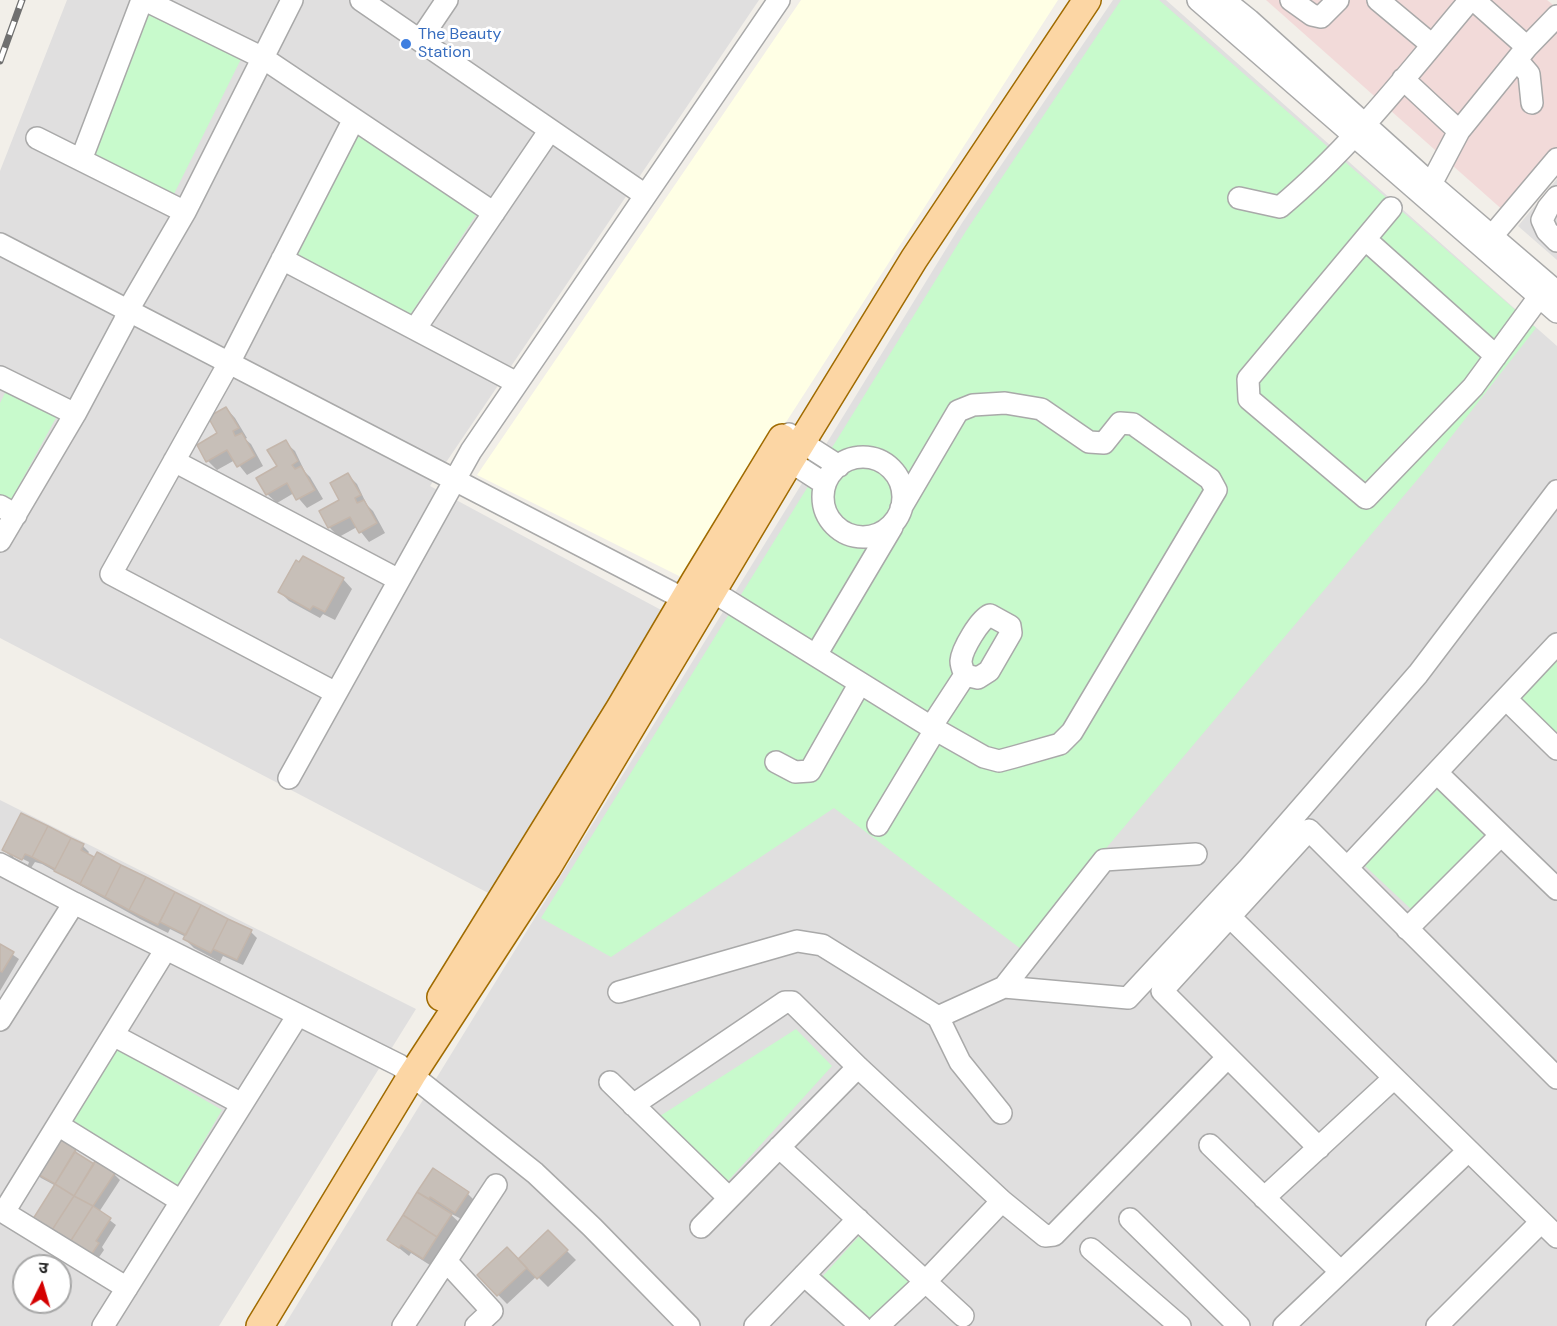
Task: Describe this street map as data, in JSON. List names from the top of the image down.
{
  "places": ["The Beauty Station"],
  "north": "top"
}
